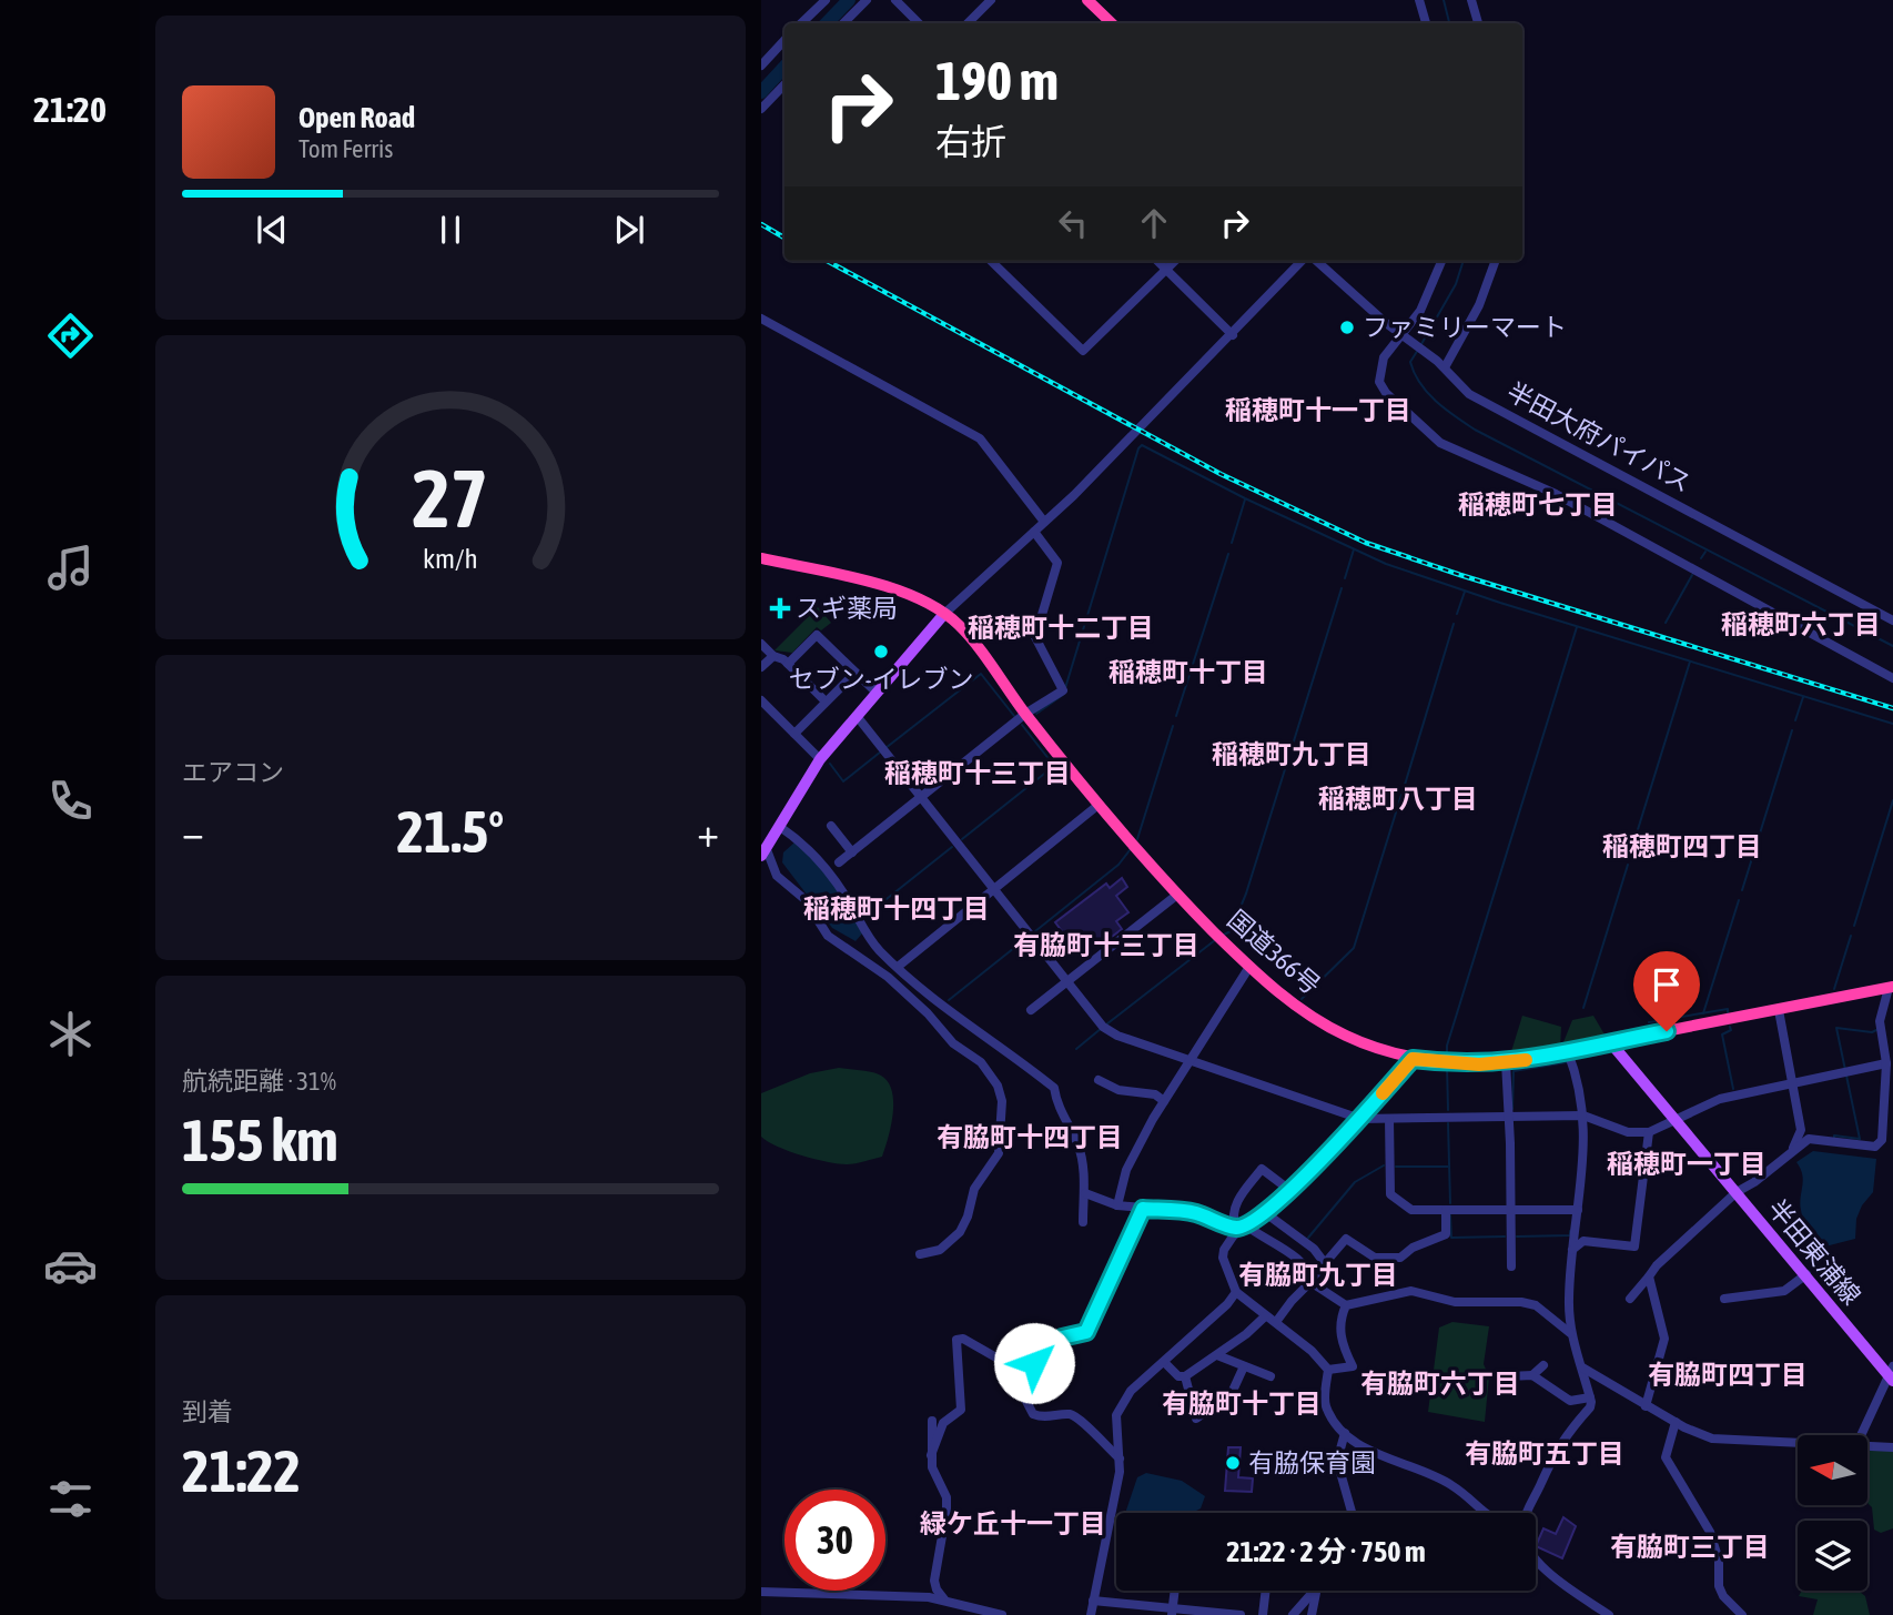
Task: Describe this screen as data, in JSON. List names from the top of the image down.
{
  "streets": {
    "highway": ["国道366号"],
    "main road": ["半田東浦線"],
    "street": ["半田大府パイパス"]
  },
  "crossings": [
    ["国道366号", "半田東浦線"]
  ],
  "districts": [
    "稲穂町十一丁目",
    "稲穂町七丁目",
    "稲穂町六丁目",
    "稲穂町十二丁目",
    "稲穂町十丁目",
    "稲穂町九丁目",
    "稲穂町十三丁目",
    "稲穂町八丁目",
    "稲穂町四丁目",
    "稲穂町十四丁目",
    "有脇町十三丁目",
    "有脇町十四丁目",
    "稲穂町一丁目",
    "有脇町九丁目",
    "有脇町四丁目",
    "有脇町六丁目",
    "有脇町十丁目",
    "有脇町五丁目",
    "緑ケ丘十一丁目",
    "有脇町三丁目"
  ],
  "places": {
    "other": ["ファミリーマート", "セブン-イレブン", "有脇保育園"],
    "health": ["スギ薬局"]
  },
  "north": "left",
  "page": {
    "tabs": "21:20",
    "turn": ["190 m", "右折"],
    "song": ["Open Road", "Tom Ferris"],
    "tile": [
      "エアコン",
      ["航続距離 · 31%", "155 km"],
      ["到着", "21:22"]
    ],
    "heat": ["−", "21.5°", "+"],
    "limit": "30",
    "trip": "21:22 · 2 分 · 750 m",
    "gauge": ["27", "km/h"]
  }
}
